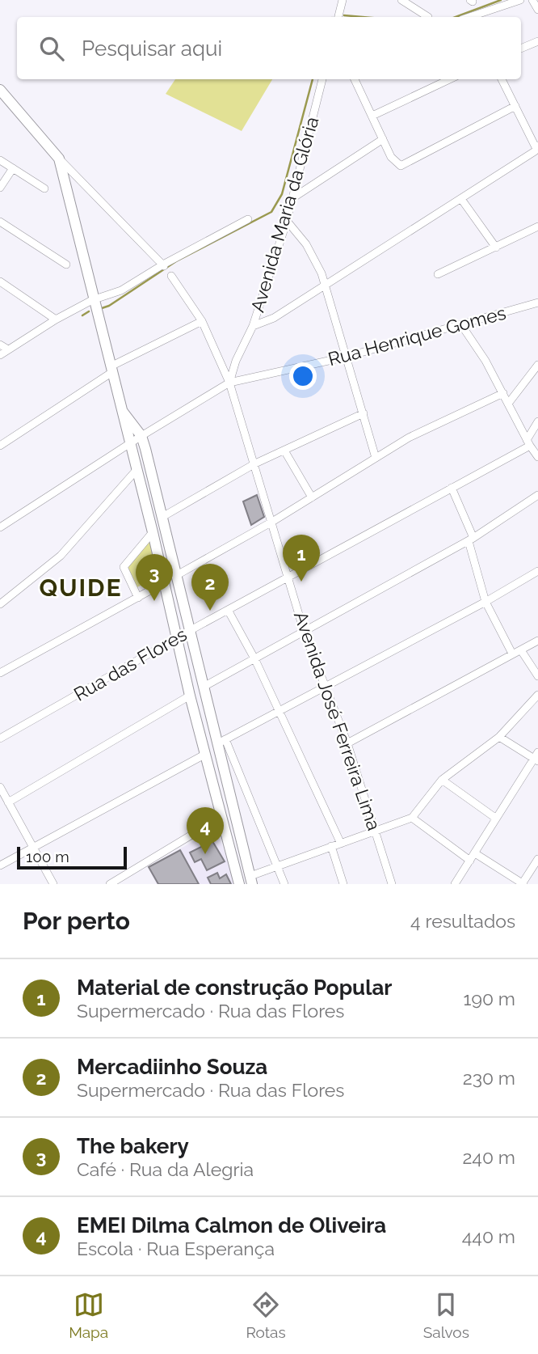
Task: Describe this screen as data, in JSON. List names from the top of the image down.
{
  "streets": {
    "street": [
      "Avenida Maria da Glória",
      "Rua Henrique Gomes",
      "Rua das Flores",
      "Avenida José Ferreira Lima"
    ]
  },
  "crossings": [
    ["Avenida Maria da Glória", "Rua Henrique Gomes"],
    ["Avenida Maria da Glória", "Avenida José Ferreira Lima"],
    ["Rua Henrique Gomes", "Avenida José Ferreira Lima"],
    ["Rua das Flores", "Avenida José Ferreira Lima"]
  ],
  "districts": ["QUIDE"],
  "scale_bar": "100 m",
  "page": {
    "search": "Pesquisar aqui",
    "pins": [
      "1",
      "3",
      "2",
      "4"
    ],
    "scale": "100 m",
    "heading": ["Por perto", "4 resultados"],
    "list": [
      {
        "mark": "1",
        "name": "Material de construção Popular",
        "note": "Supermercado · Rua das Flores",
        "value": "190 m"
      },
      {
        "mark": "2",
        "name": "Mercadiinho Souza",
        "note": "Supermercado · Rua das Flores",
        "value": "230 m"
      },
      {
        "mark": "3",
        "name": "The bakery",
        "note": "Café · Rua da Alegria",
        "value": "240 m"
      },
      {
        "mark": "4",
        "name": "EMEI Dilma Calmon de Oliveira",
        "note": "Escola · Rua Esperança",
        "value": "440 m"
      }
    ],
    "nav": ["Mapa", "Rotas", "Salvos"]
  }
}
